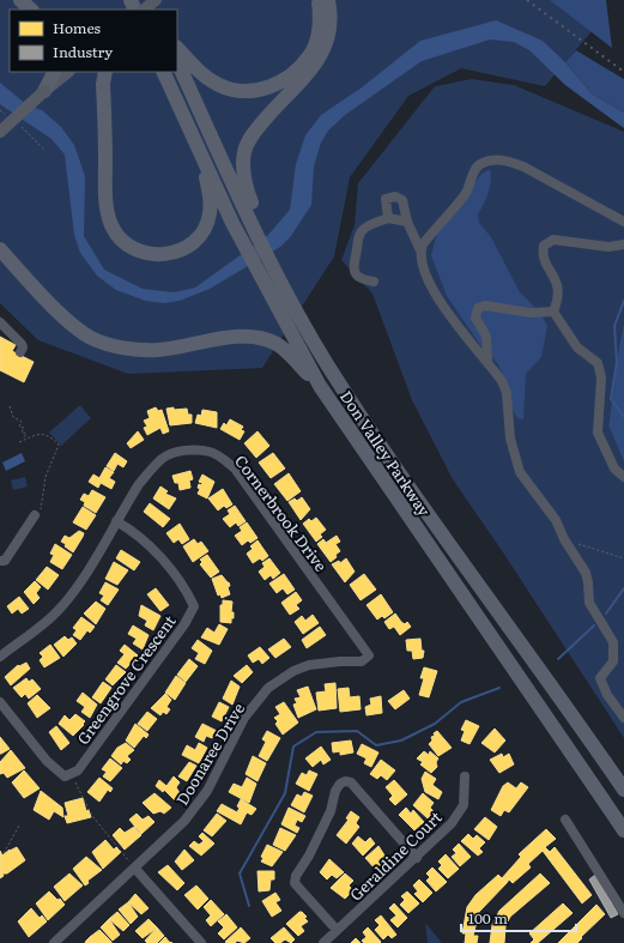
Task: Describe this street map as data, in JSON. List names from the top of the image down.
{
  "streets": {
    "highway": ["Don Valley Parkway"],
    "street": [
      "Cornerbrook Drive",
      "Greengrove Crescent",
      "Doonaree Drive",
      "Geraldine Court"
    ]
  },
  "crossings": [
    ["Cornerbrook Drive", "Greengrove Crescent"],
    ["Cornerbrook Drive", "Doonaree Drive"]
  ],
  "legend": ["Homes", "Industry"],
  "scale_bar": "100 m"
}
